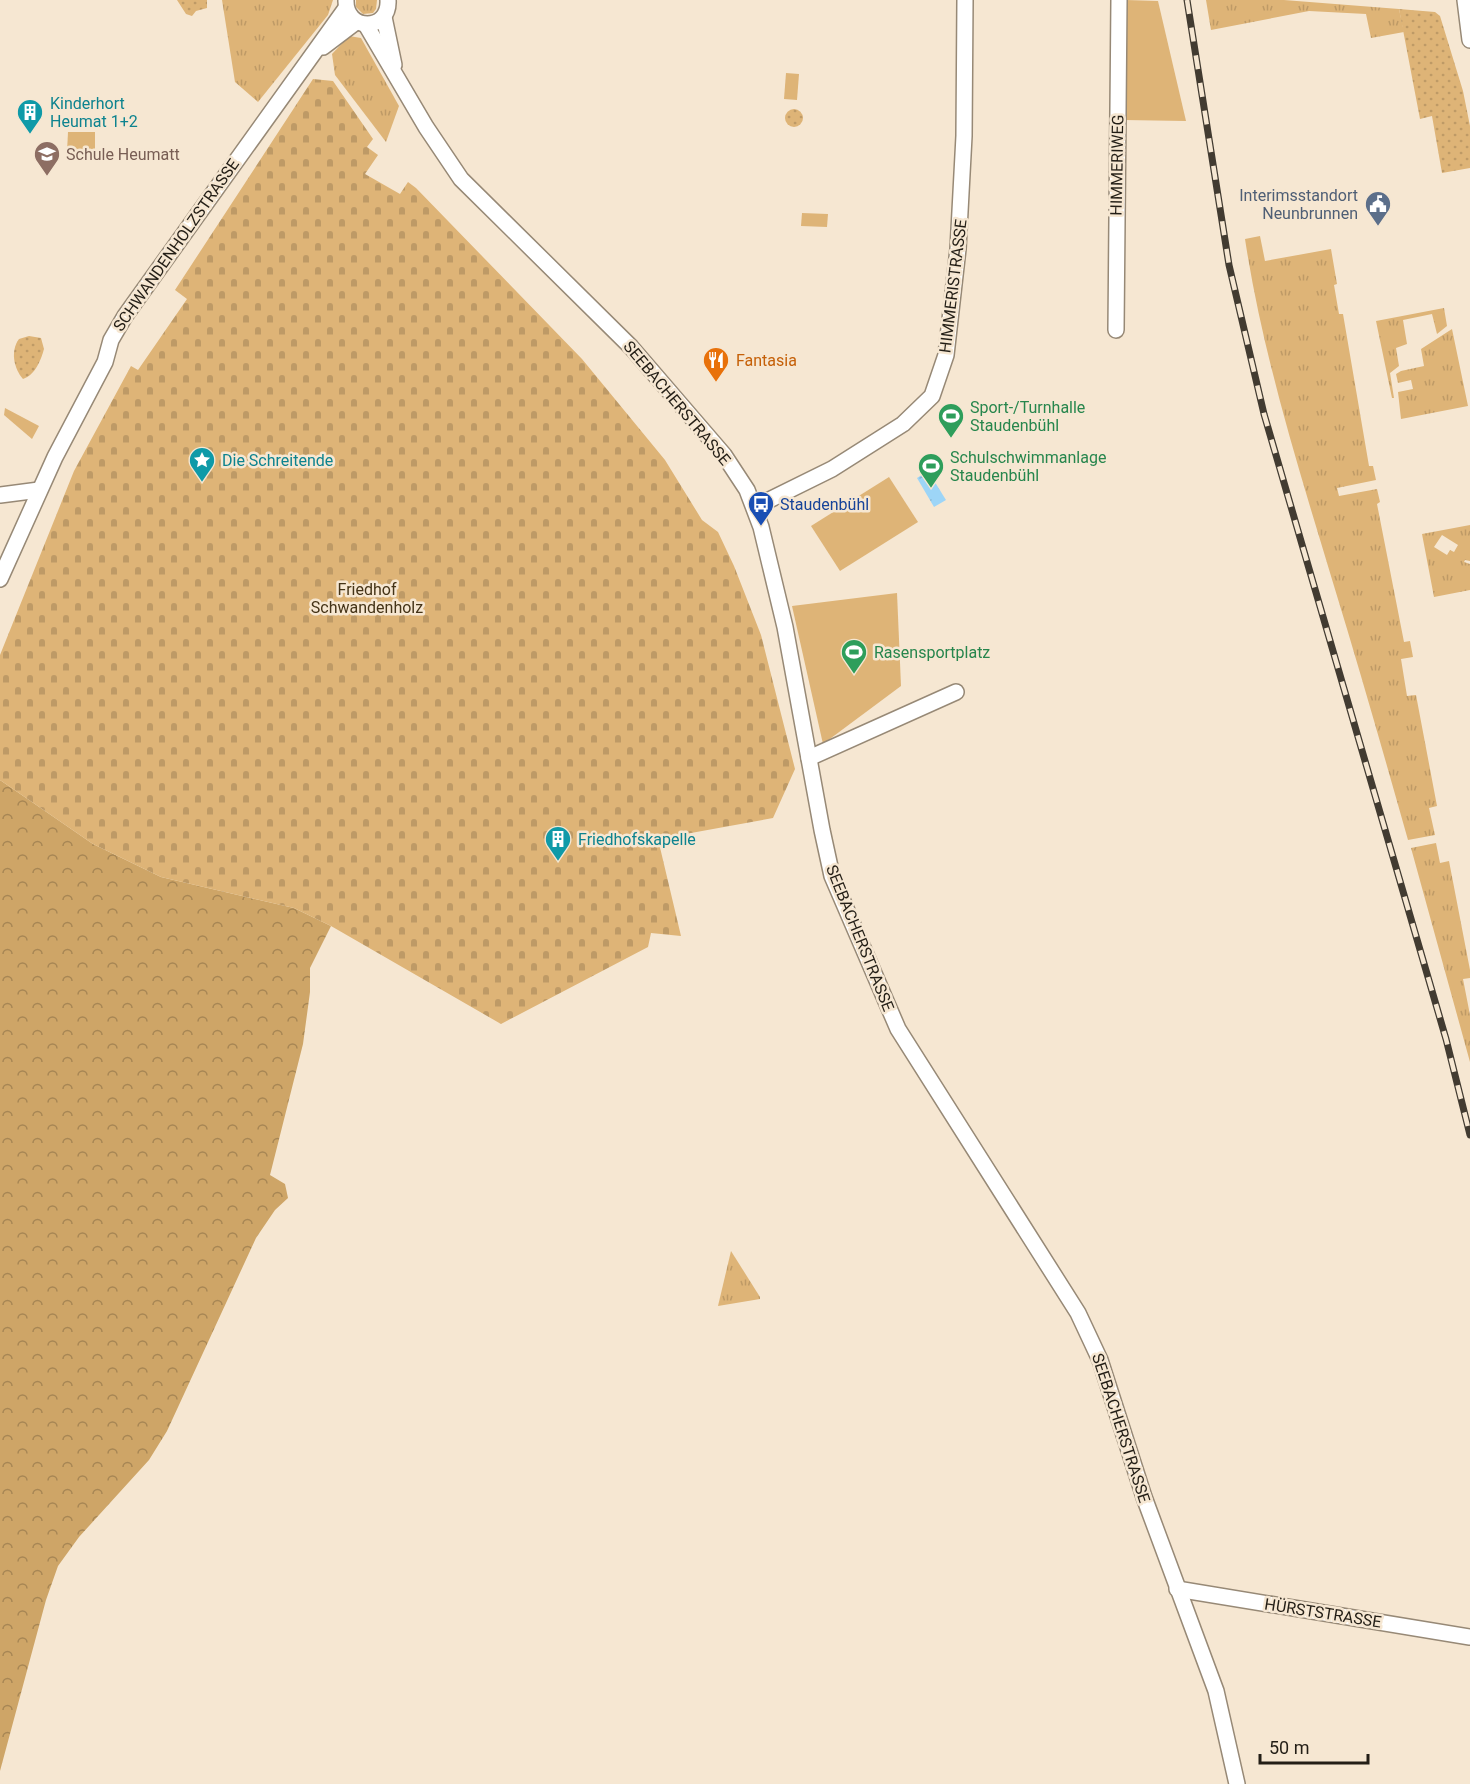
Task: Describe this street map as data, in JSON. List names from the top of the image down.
{
  "streets": {
    "street": [
      "HIMMERIWEG",
      "SCHWANDENHOLZSTRASSE",
      "HIMMERISTRASSE",
      "SEEBACHERSTRASSE",
      "HÜRSTSTRASSE"
    ]
  },
  "crossings": [
    ["SCHWANDENHOLZSTRASSE", "SEEBACHERSTRASSE"],
    ["HIMMERISTRASSE", "SEEBACHERSTRASSE"],
    ["SEEBACHERSTRASSE", "HÜRSTSTRASSE"]
  ],
  "parks": ["Friedhof Schwandenholz"],
  "places": {
    "building": ["Kinderhort Heumat 1+2", "Friedhofskapelle"],
    "school or university": ["Schule Heumatt"],
    "public building": ["Interimsstandort Neunbrunnen"],
    "restaurant": ["Fantasia"],
    "sports": ["Sport-/Turnhalle Staudenbühl", "Schulschwimmanlage Staudenbühl", "Rasensportplatz"],
    "place": ["Die Schreitende"],
    "bus stop": ["Staudenbühl"]
  },
  "scale_bar": "50 m"
}
